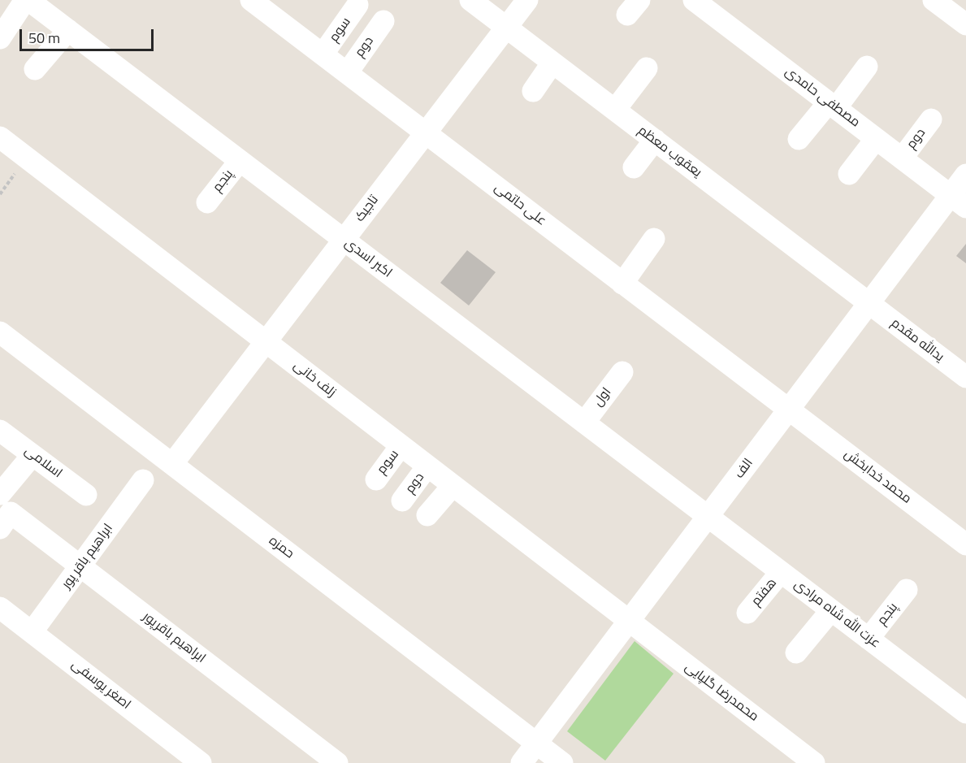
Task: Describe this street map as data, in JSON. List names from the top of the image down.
{
  "streets": {
    "street": [
      "سوم",
      "دوم",
      "مصطفی حامدی",
      "یعقوب معظم",
      "پنجم",
      "علی حاتمی",
      "تاجیک",
      "اکبر اسدی",
      "یدالله مقدم",
      "زلف خانی",
      "اول",
      "اسلامی",
      "الف",
      "محمد خدابخش",
      "حمزه",
      "ابراهیم باقر پور",
      "هفتم",
      "عزت الله شاه مرادی",
      "ابراهیم باقرپور",
      "اصغر یوسفی",
      "محمدرضا گلپایی"
    ]
  },
  "crossings": [
    ["سوم", "علی حاتمی"],
    ["سوم", "زلف خانی"],
    ["دوم", "مصطفی حامدی"],
    ["دوم", "علی حاتمی"],
    ["دوم", "زلف خانی"],
    ["مصطفی حامدی", "الف"],
    ["یعقوب معظم", "تاجیک"],
    ["یعقوب معظم", "یدالله مقدم"],
    ["یعقوب معظم", "الف"],
    ["پنجم", "اکبر اسدی"],
    ["پنجم", "عزت الله شاه مرادی"],
    ["علی حاتمی", "تاجیک"],
    ["علی حاتمی", "الف"],
    ["علی حاتمی", "محمد خدابخش"],
    ["تاجیک", "اکبر اسدی"],
    ["تاجیک", "زلف خانی"],
    ["تاجیک", "حمزه"],
    ["اکبر اسدی", "اول"],
    ["اکبر اسدی", "الف"],
    ["اکبر اسدی", "عزت الله شاه مرادی"],
    ["یدالله مقدم", "الف"],
    ["زلف خانی", "الف"],
    ["زلف خانی", "محمدرضا گلپایی"],
    ["الف", "محمد خدابخش"],
    ["الف", "حمزه"],
    ["الف", "عزت الله شاه مرادی"],
    ["الف", "محمدرضا گلپایی"],
    ["ابراهیم باقر پور", "ابراهیم باقرپور"],
    ["ابراهیم باقر پور", "اصغر یوسفی"],
    ["هفتم", "عزت الله شاه مرادی"]
  ],
  "scale_bar": "50 m"
}
